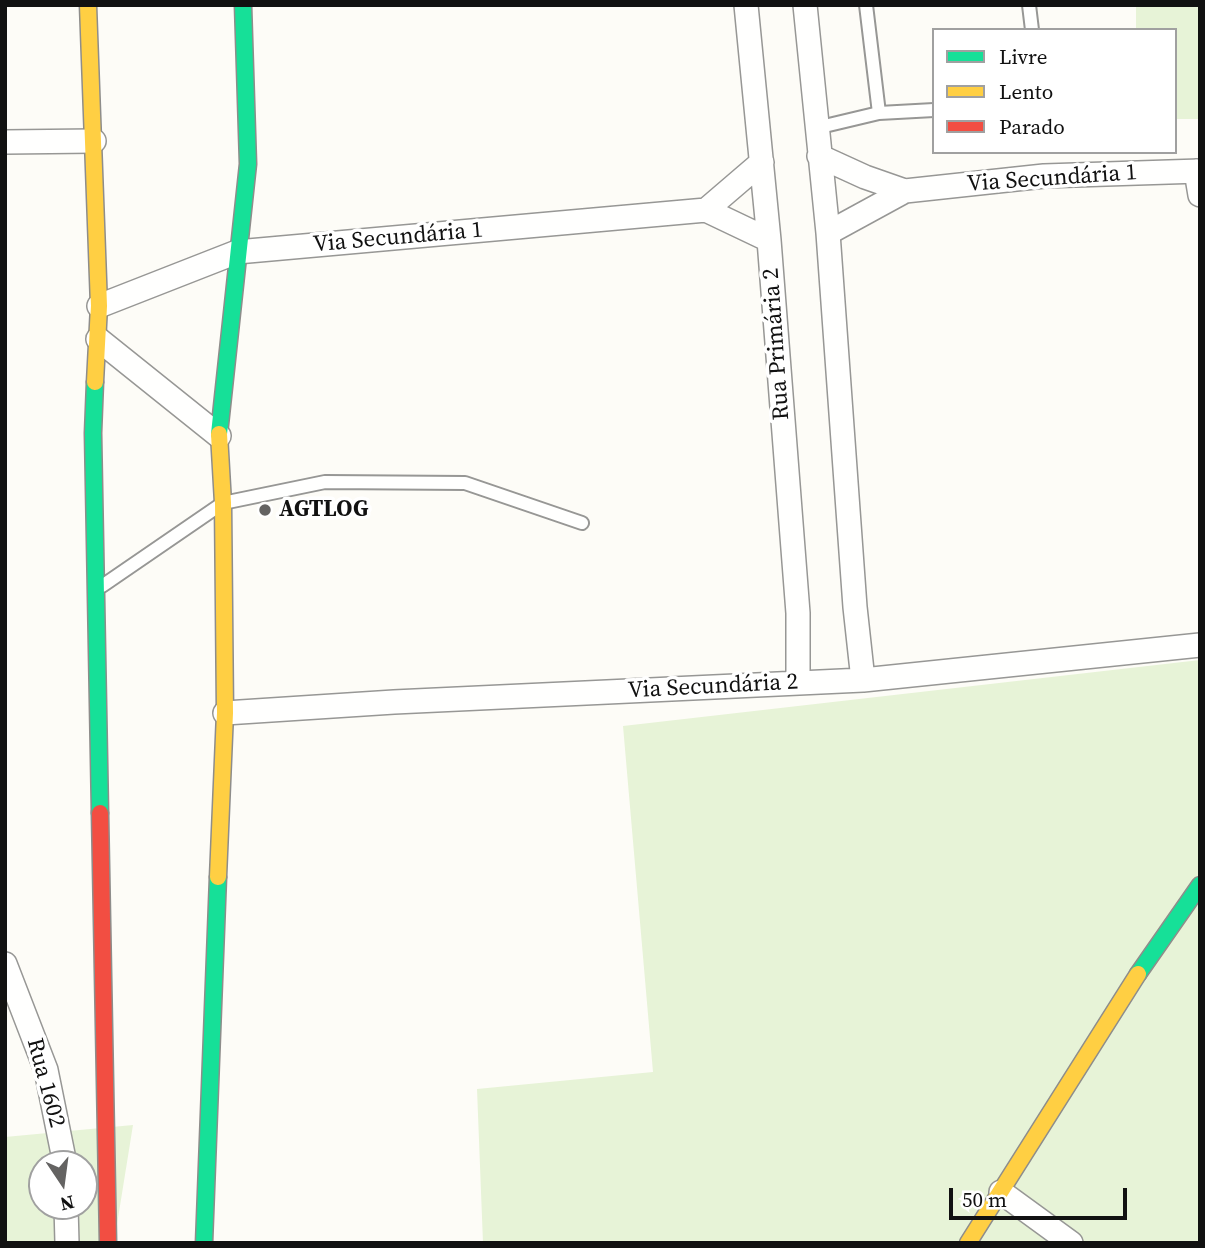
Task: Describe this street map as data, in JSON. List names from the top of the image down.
{
  "streets": {
    "street": [
      "Via Secundária 1",
      "Rua Primária 2",
      "Via Secundária 2",
      "Rua 1602"
    ]
  },
  "crossings": [
    ["Rua Primária 2", "Via Secundária 2"]
  ],
  "places": ["AGTLOG"],
  "legend": ["Livre", "Lento", "Parado"],
  "scale_bar": "50 m",
  "north": "bottom"
}
